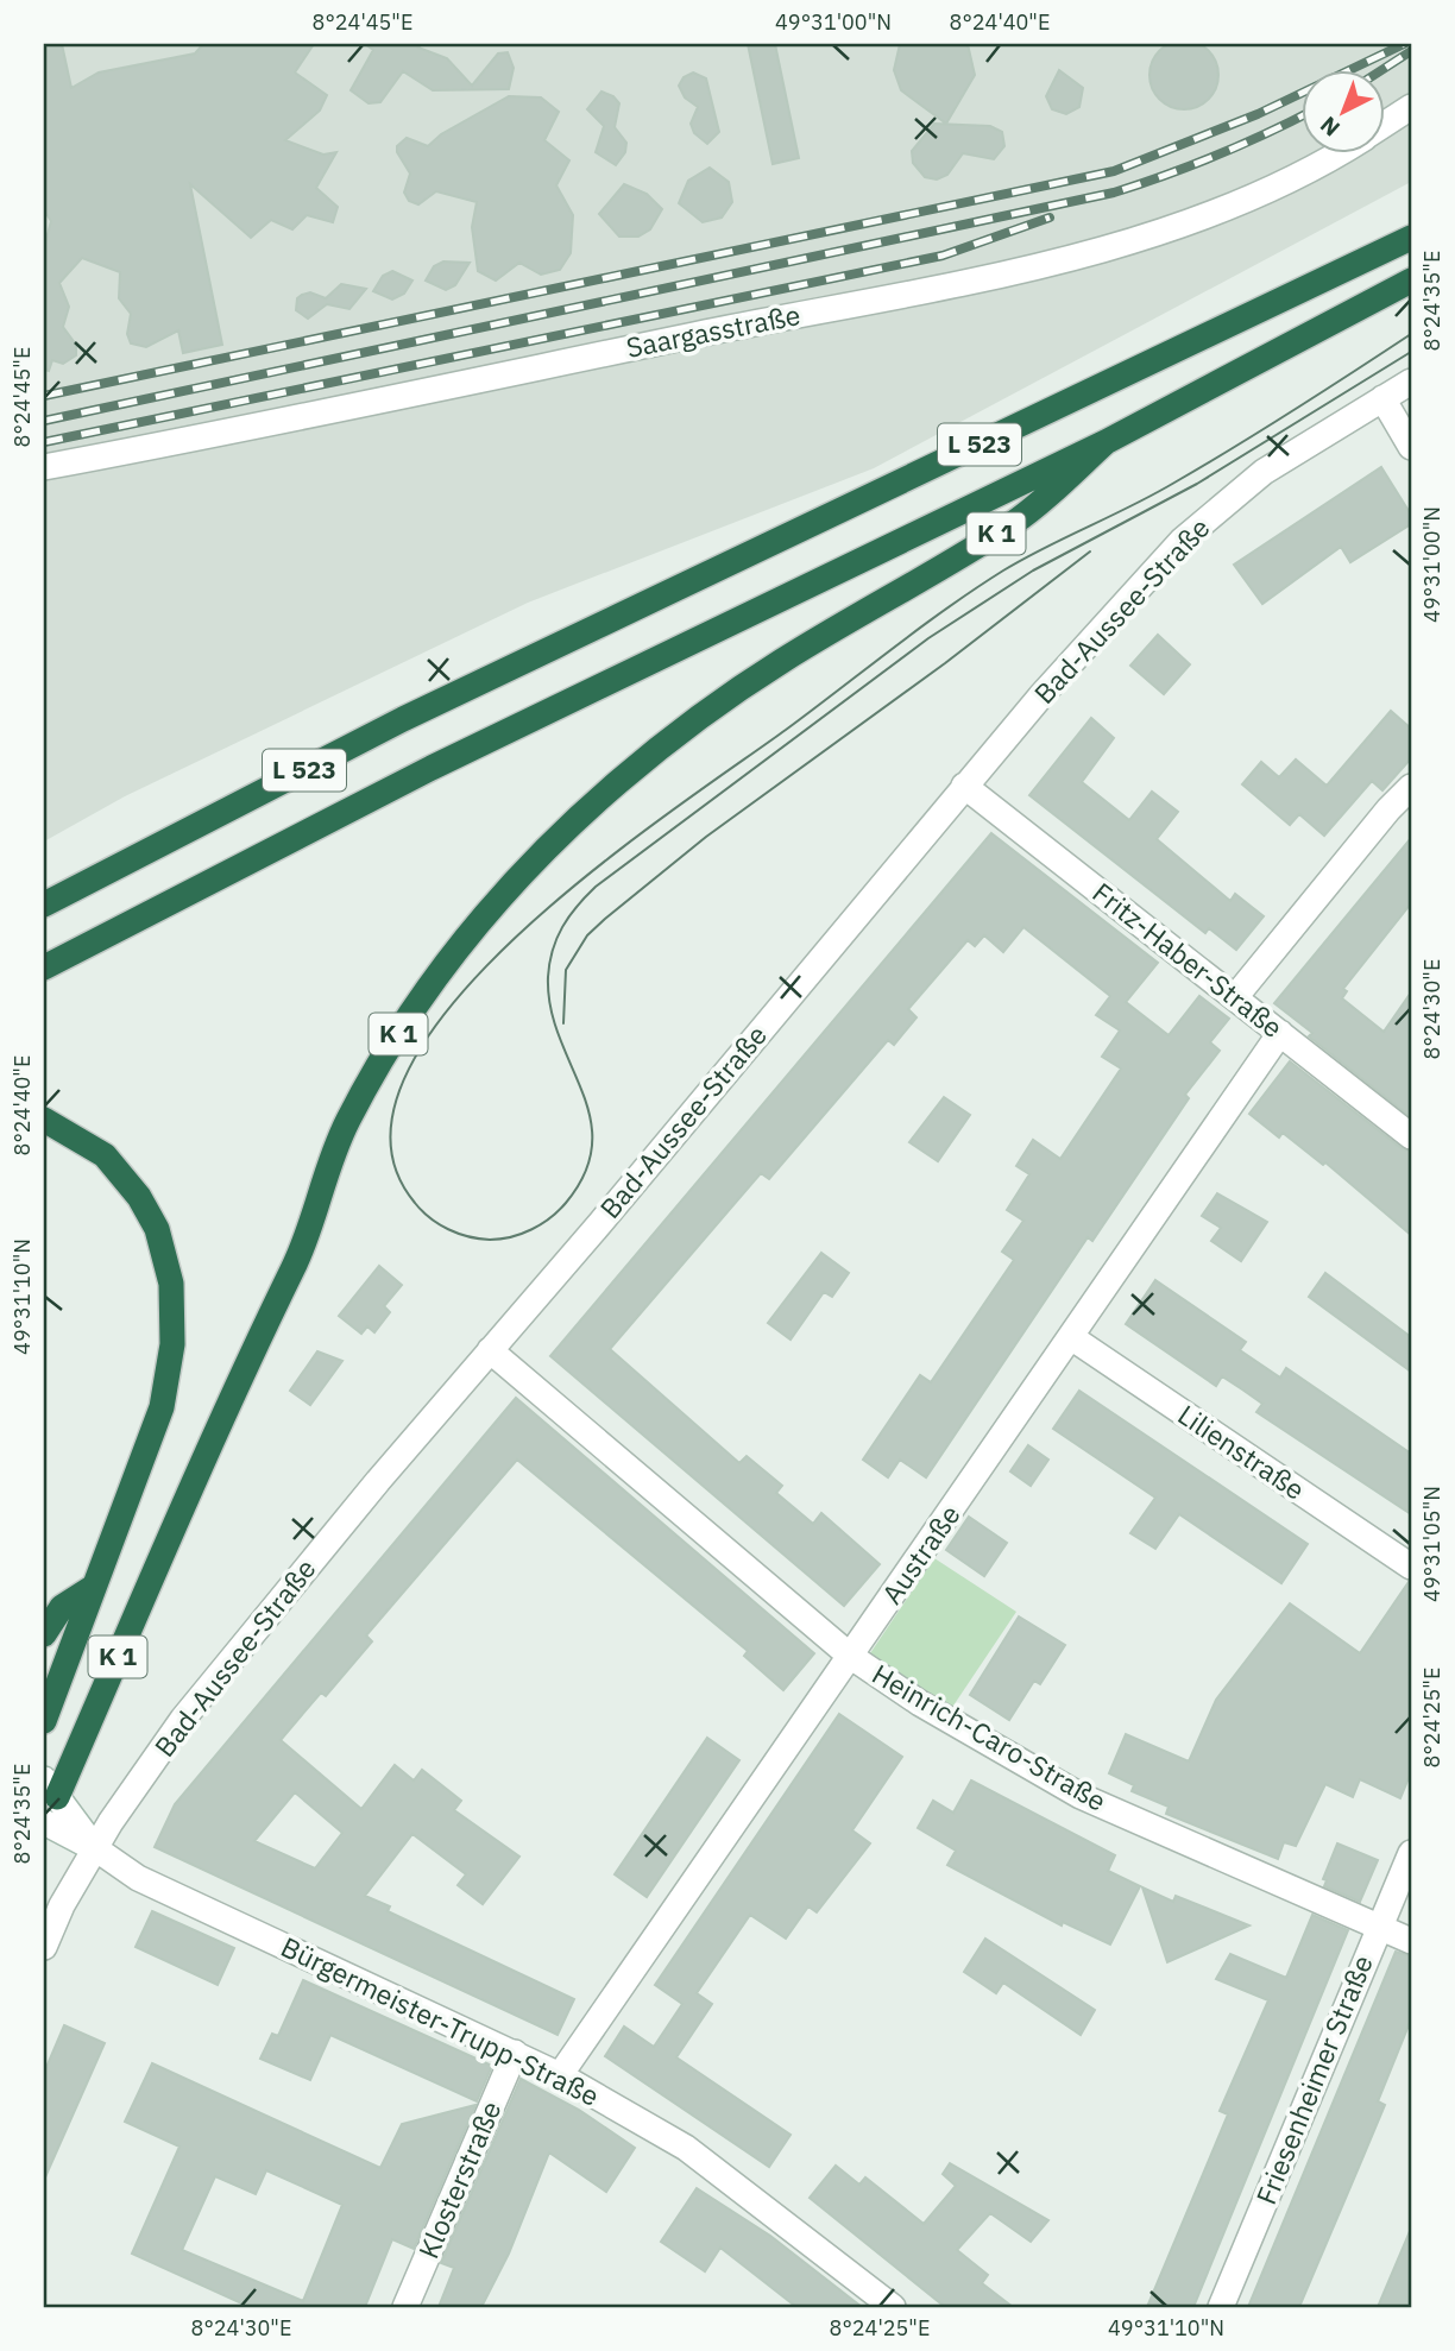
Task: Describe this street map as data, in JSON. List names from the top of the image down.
{
  "streets": {
    "highway": ["L 523", "K 1"],
    "street": [
      "Saargasstraße",
      "Bad-Aussee-Straße",
      "Fritz-Haber-Straße",
      "Lilienstraße",
      "Austraße",
      "Heinrich-Caro-Straße",
      "Bürgermeister-Trupp-Straße",
      "Friesenheimer Straße",
      "Klosterstraße"
    ]
  },
  "crossings": [
    ["L 523", "K 1"],
    ["K 1", "Bürgermeister-Trupp-Straße"],
    ["Bad-Aussee-Straße", "Fritz-Haber-Straße"],
    ["Bad-Aussee-Straße", "Heinrich-Caro-Straße"],
    ["Bad-Aussee-Straße", "Bürgermeister-Trupp-Straße"],
    ["Fritz-Haber-Straße", "Austraße"],
    ["Lilienstraße", "Austraße"],
    ["Austraße", "Heinrich-Caro-Straße"],
    ["Austraße", "Bürgermeister-Trupp-Straße"],
    ["Heinrich-Caro-Straße", "Friesenheimer Straße"],
    ["Bürgermeister-Trupp-Straße", "Klosterstraße"]
  ],
  "north": "bottom left",
  "coordinates": [
    "8°24'45\"E",
    "49°31'00\"N",
    "8°24'40\"E",
    "8°24'35\"E",
    "8°24'30\"E",
    "49°31'10\"N",
    "49°31'05\"N",
    "8°24'25\"E"
  ]
}
